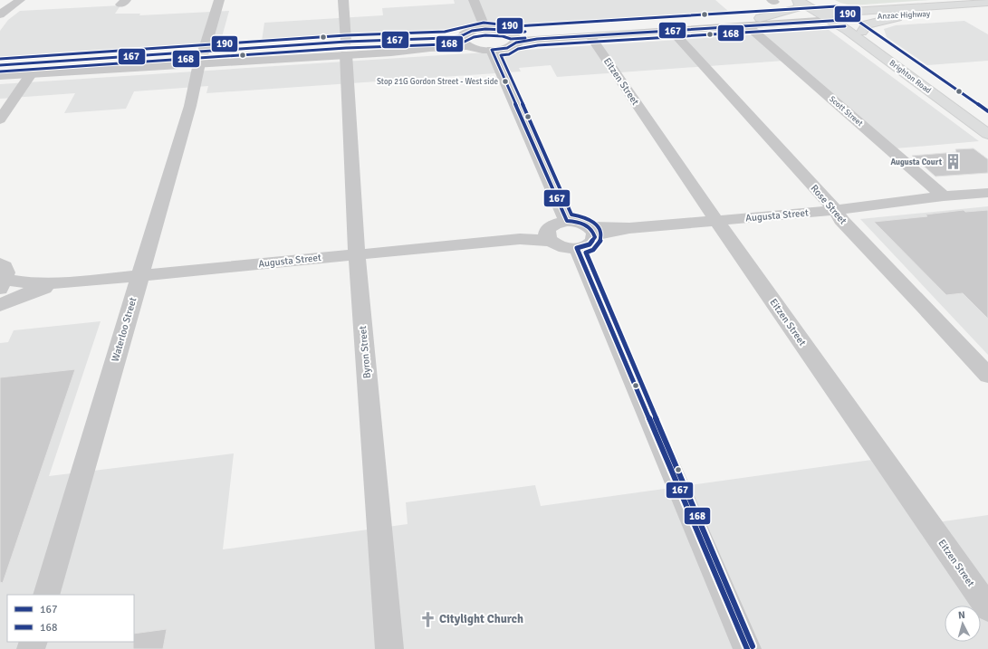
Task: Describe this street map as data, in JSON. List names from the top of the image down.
{
  "streets": {
    "main road": ["Anzac Highway", "Brighton Road"],
    "street": [
      "Eitzen Street",
      "Scott Street",
      "Rose Street",
      "Augusta Street",
      "Waterloo Street",
      "Byron Street"
    ]
  },
  "crossings": [
    ["Anzac Highway", "Brighton Road"],
    ["Anzac Highway", "Eitzen Street"],
    ["Anzac Highway", "Scott Street"],
    ["Anzac Highway", "Rose Street"],
    ["Eitzen Street", "Augusta Street"],
    ["Scott Street", "Augusta Street"],
    ["Rose Street", "Augusta Street"],
    ["Augusta Street", "Waterloo Street"],
    ["Augusta Street", "Byron Street"]
  ],
  "places": {
    "other": ["Stop 21G Gordon Street - West side"],
    "building": ["Augusta Court"],
    "church": ["Citylight Church"]
  },
  "lines": ["transit line 190", "transit line 167", "transit line 168"],
  "legend": ["167", "168"],
  "north": "top"
}
